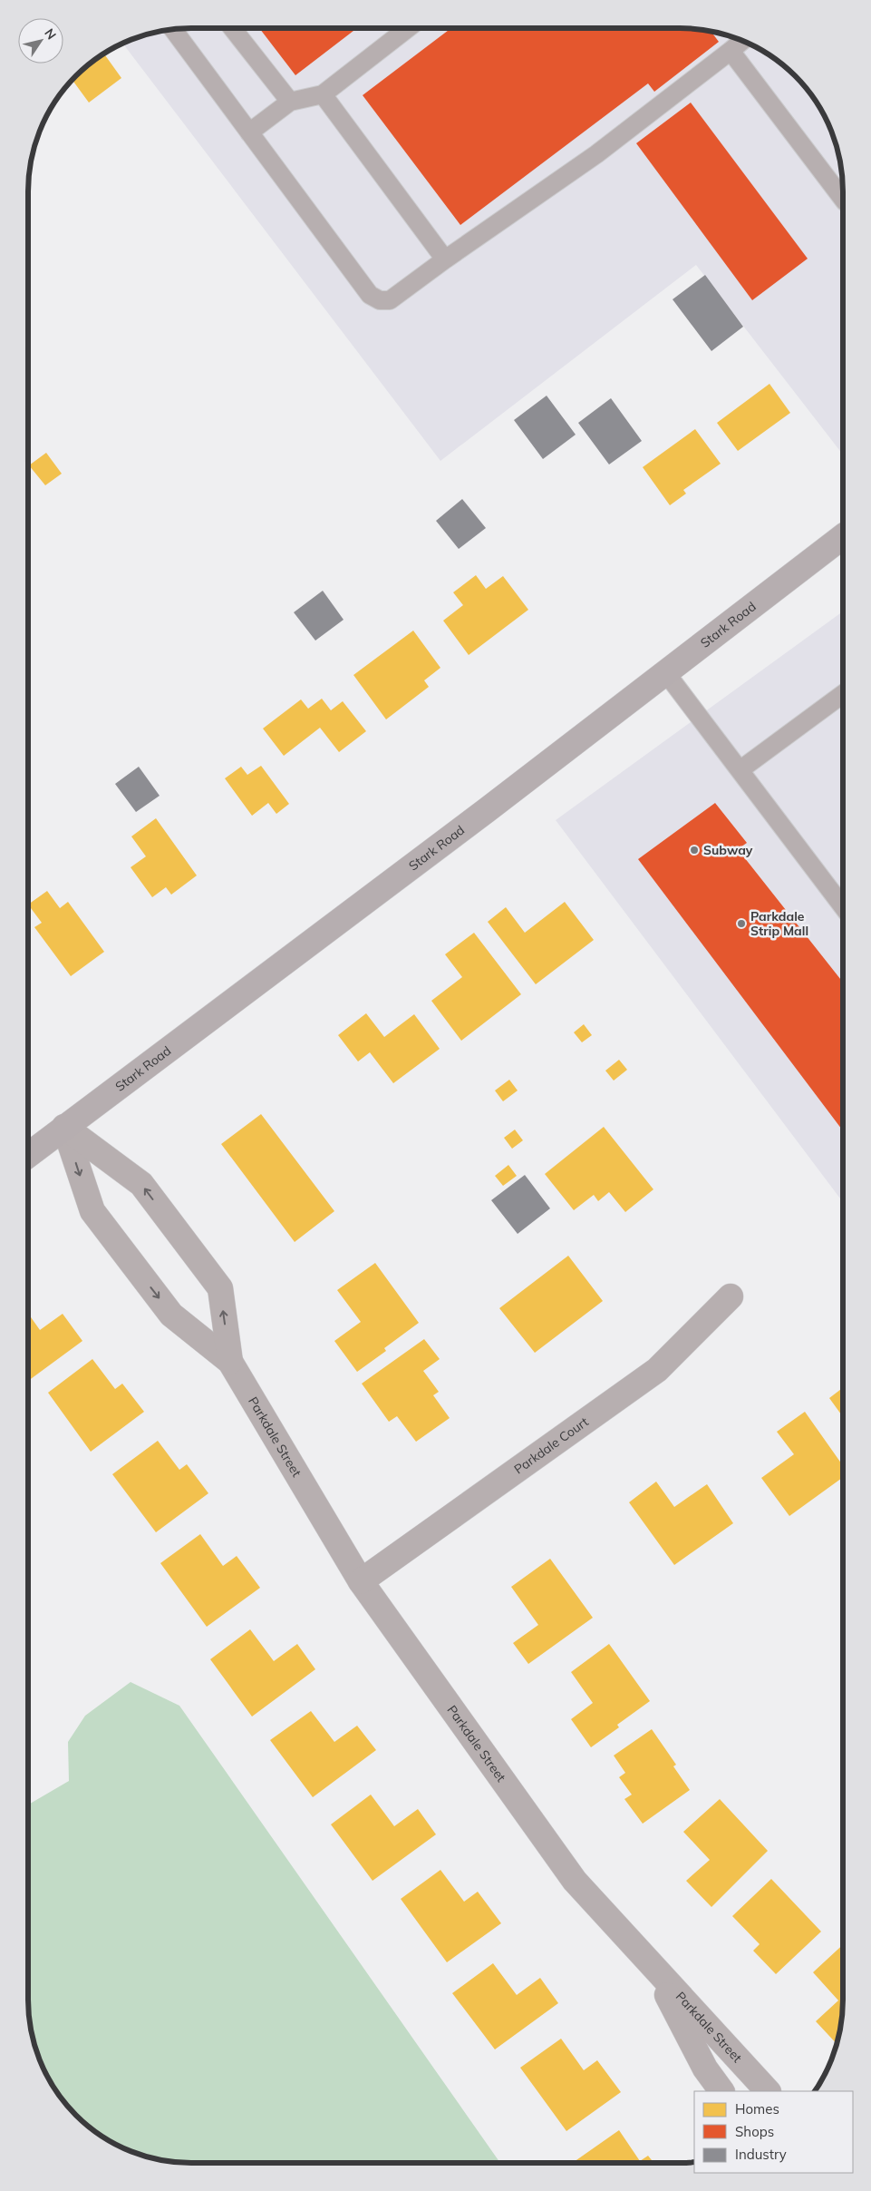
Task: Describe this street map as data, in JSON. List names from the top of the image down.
{
  "streets": {
    "street": ["Stark Road", "Parkdale Street", "Parkdale Court"]
  },
  "crossings": [
    ["Stark Road", "Parkdale Street"],
    ["Parkdale Street", "Parkdale Court"]
  ],
  "places": ["Subway", "Parkdale Strip Mall"],
  "legend": ["Homes", "Shops", "Industry"],
  "north": "top right"
}
